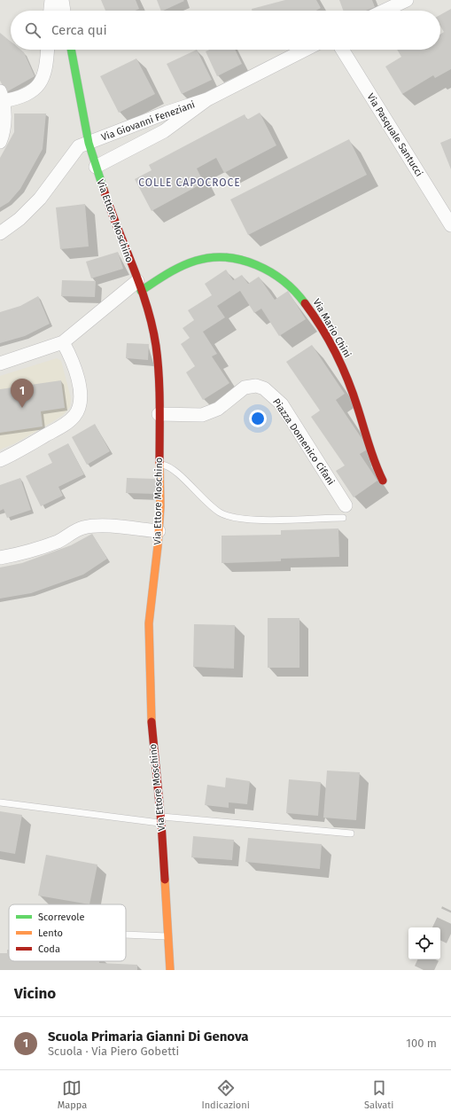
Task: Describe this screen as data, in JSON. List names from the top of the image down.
{
  "streets": {
    "street": [
      "Via Giovanni Feneziani",
      "Via Pasquale Santucci",
      "Via Ettore Moschino",
      "Via Mario Chini",
      "Piazza Domenico Cifani"
    ]
  },
  "crossings": [
    ["Via Giovanni Feneziani", "Via Ettore Moschino"],
    ["Via Ettore Moschino", "Via Mario Chini"],
    ["Via Ettore Moschino", "Piazza Domenico Cifani"]
  ],
  "districts": ["COLLE CAPOCROCE"],
  "legend": ["Scorrevole", "Lento", "Coda"],
  "page": {
    "search": "Cerca qui",
    "pins": "1",
    "heading": "Vicino",
    "list": [
      {
        "mark": "1",
        "name": "Scuola Primaria Gianni Di Genova",
        "note": "Scuola · Via Piero Gobetti",
        "value": "100 m"
      }
    ],
    "nav": ["Mappa", "Indicazioni", "Salvati"]
  }
}
